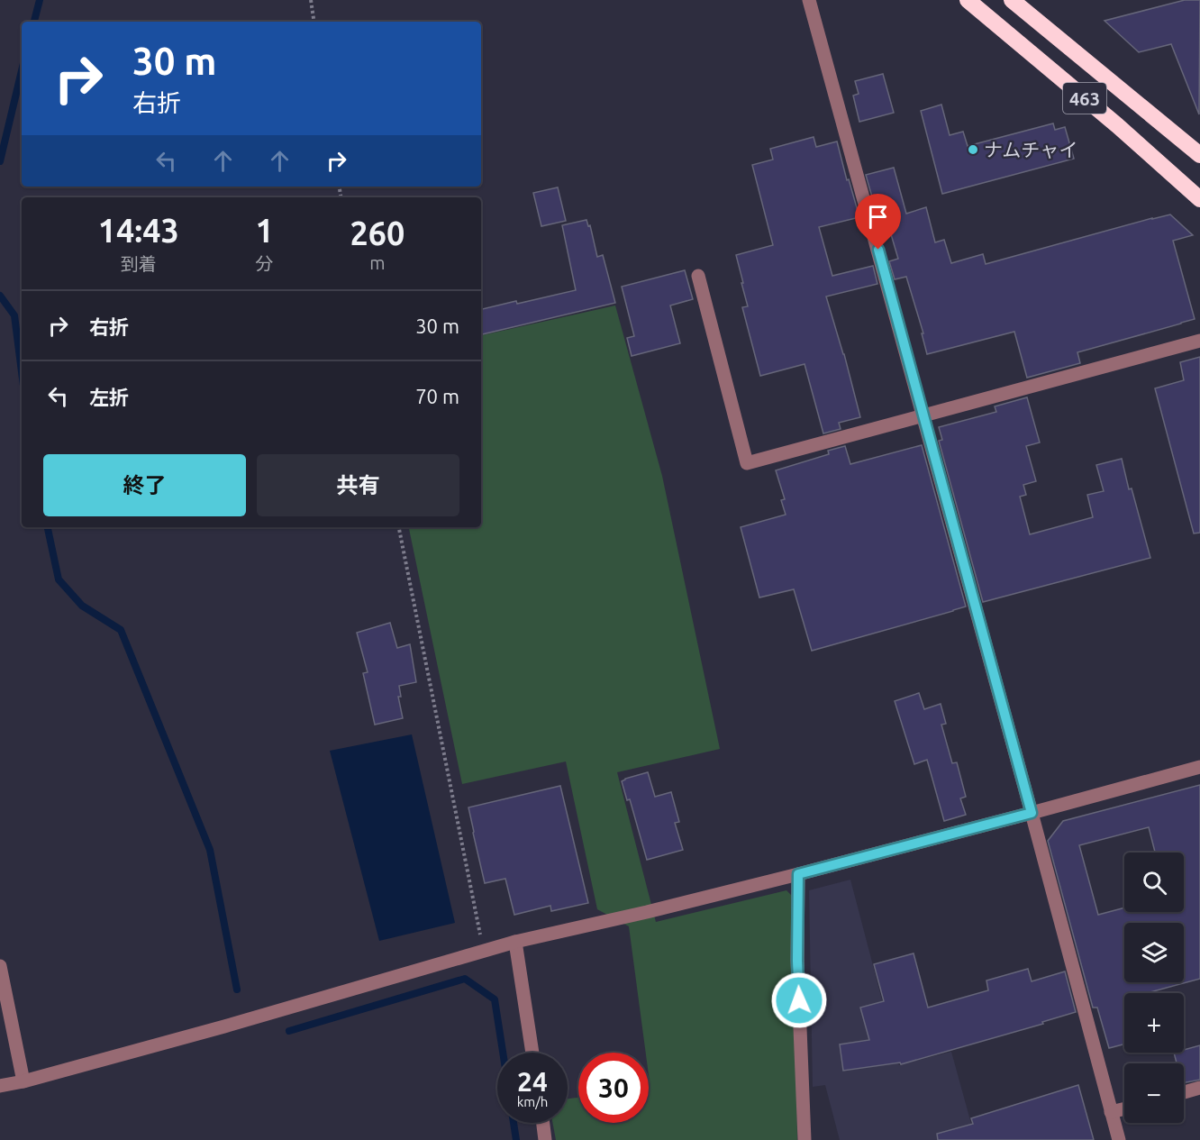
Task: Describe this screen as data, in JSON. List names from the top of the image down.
{
  "streets": {
    "highway": ["463"]
  },
  "places": ["ナムチャイ"],
  "page": {
    "turn": ["30 m", "右折"],
    "eta": [
      "14:43",
      "到着",
      "1",
      "分",
      "260",
      "m"
    ],
    "list": [
      {
        "name": "右折",
        "value": "30 m"
      },
      {
        "name": "左折",
        "value": "70 m"
      }
    ],
    "buttons": ["終了", "共有"],
    "map_buttons": ["+", "−"],
    "speed": "24 km/h",
    "limit": "30"
  }
}
